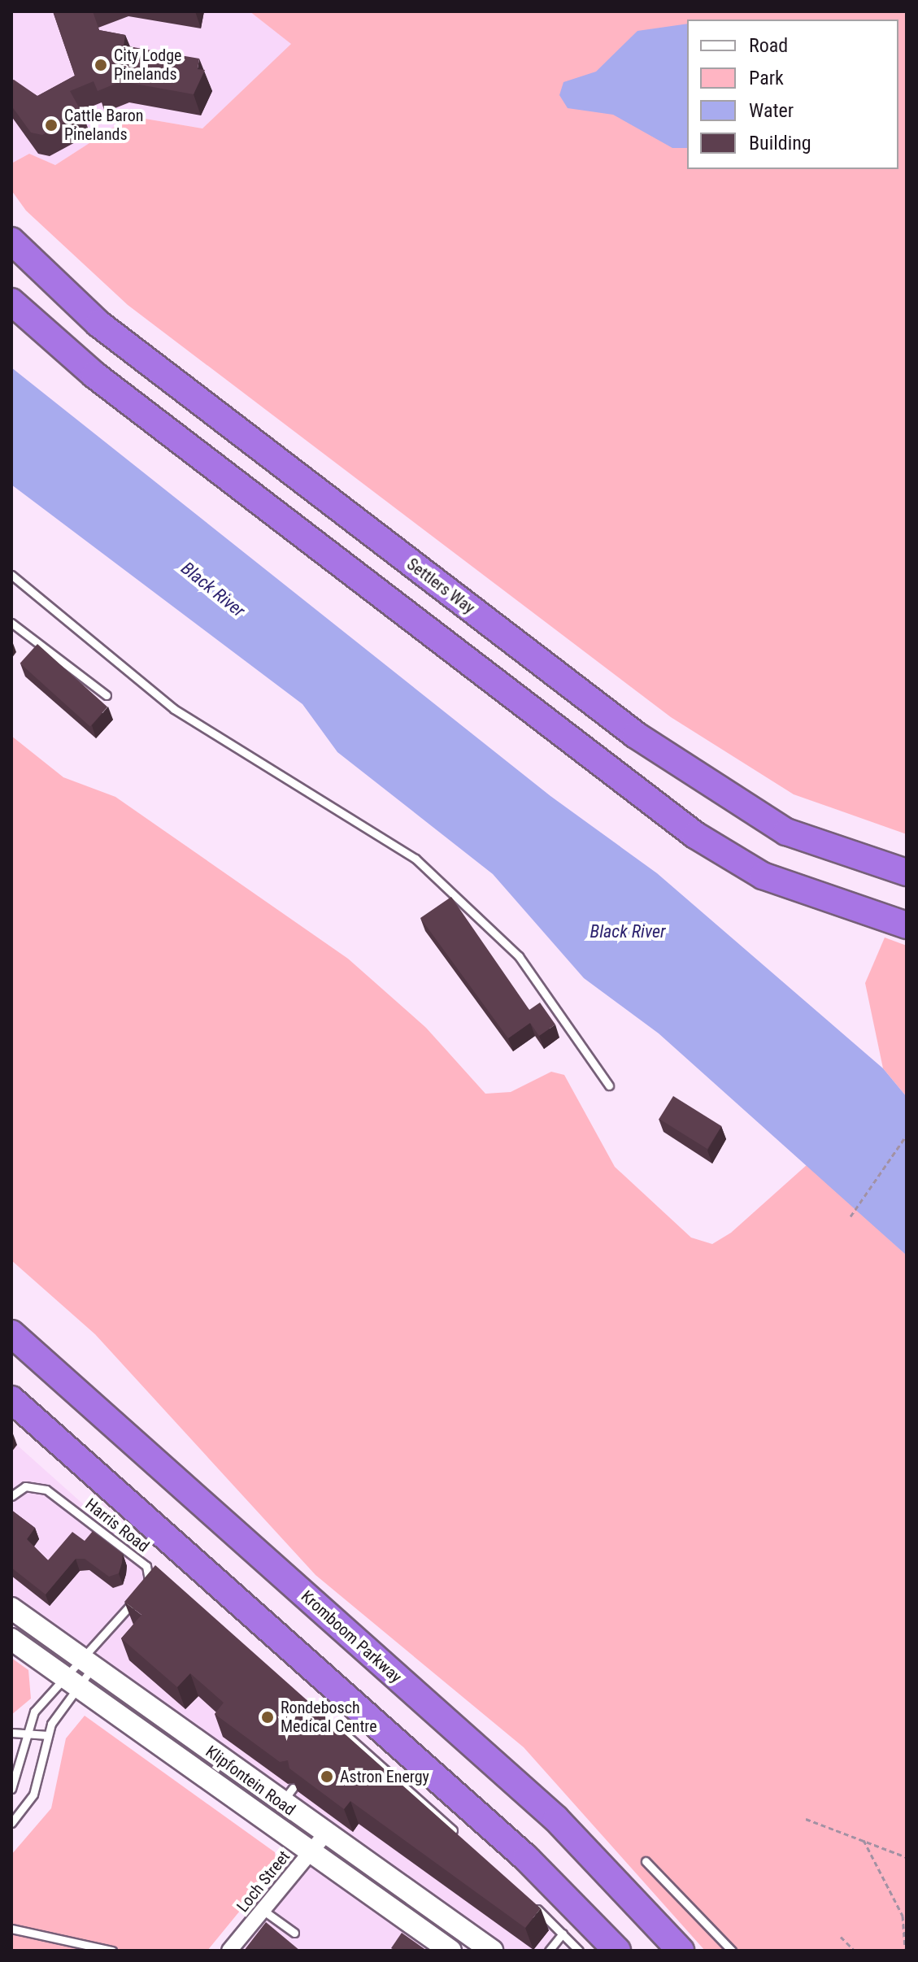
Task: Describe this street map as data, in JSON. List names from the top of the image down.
{
  "streets": {
    "highway": ["Settlers Way", "Kromboom Parkway"],
    "main road": ["Klipfontein Road"],
    "street": ["Loch Street"],
    "lane": ["Harris Road"]
  },
  "crossings": [
    ["Harris Road", "Klipfontein Road"],
    ["Klipfontein Road", "Loch Street"]
  ],
  "water": ["Black River"],
  "places": [
    "City Lodge Pinelands",
    "Cattle Baron Pinelands",
    "Rondebosch Medical Centre",
    "Astron Energy"
  ],
  "legend": [
    "Road",
    "Park",
    "Water",
    "Building"
  ]
}
